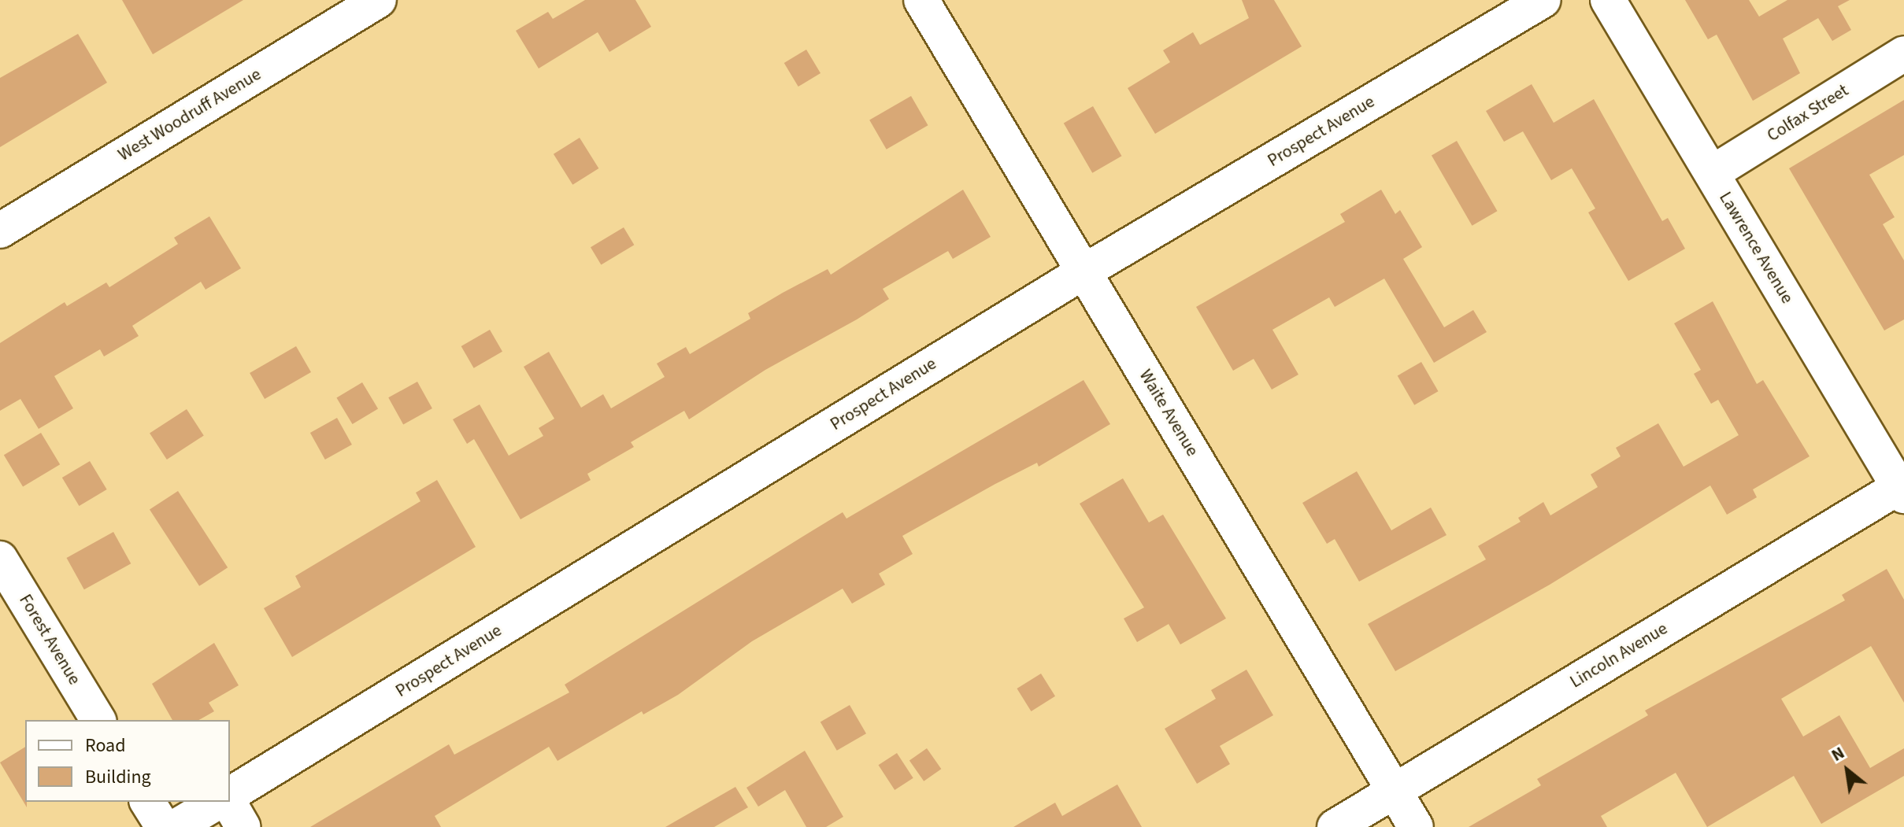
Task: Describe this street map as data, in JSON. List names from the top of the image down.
{
  "streets": {
    "street": [
      "Colfax Street",
      "West Woodruff Avenue",
      "Prospect Avenue",
      "Lawrence Avenue",
      "Waite Avenue",
      "Forest Avenue",
      "Lincoln Avenue"
    ]
  },
  "crossings": [
    ["Colfax Street", "Lawrence Avenue"],
    ["Prospect Avenue", "Waite Avenue"],
    ["Lawrence Avenue", "Lincoln Avenue"],
    ["Waite Avenue", "Lincoln Avenue"]
  ],
  "legend": ["Road", "Building"],
  "north": "top left"
}
